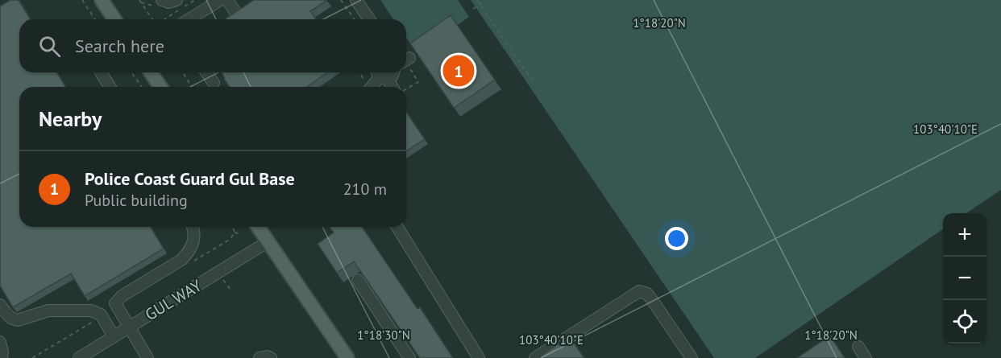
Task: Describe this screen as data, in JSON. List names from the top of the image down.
{
  "streets": {
    "street": ["GUL WAY"]
  },
  "page": {
    "search": "Search here",
    "pins": "1",
    "heading": "Nearby",
    "list": [
      {
        "mark": "1",
        "name": "Police Coast Guard Gul Base",
        "note": "Public building",
        "value": "210 m"
      }
    ],
    "map_buttons": ["+", "−"]
  },
  "coordinates": ["1°18'20\"N", "103°40'10\"E", "1°18'30\"N"]
}
